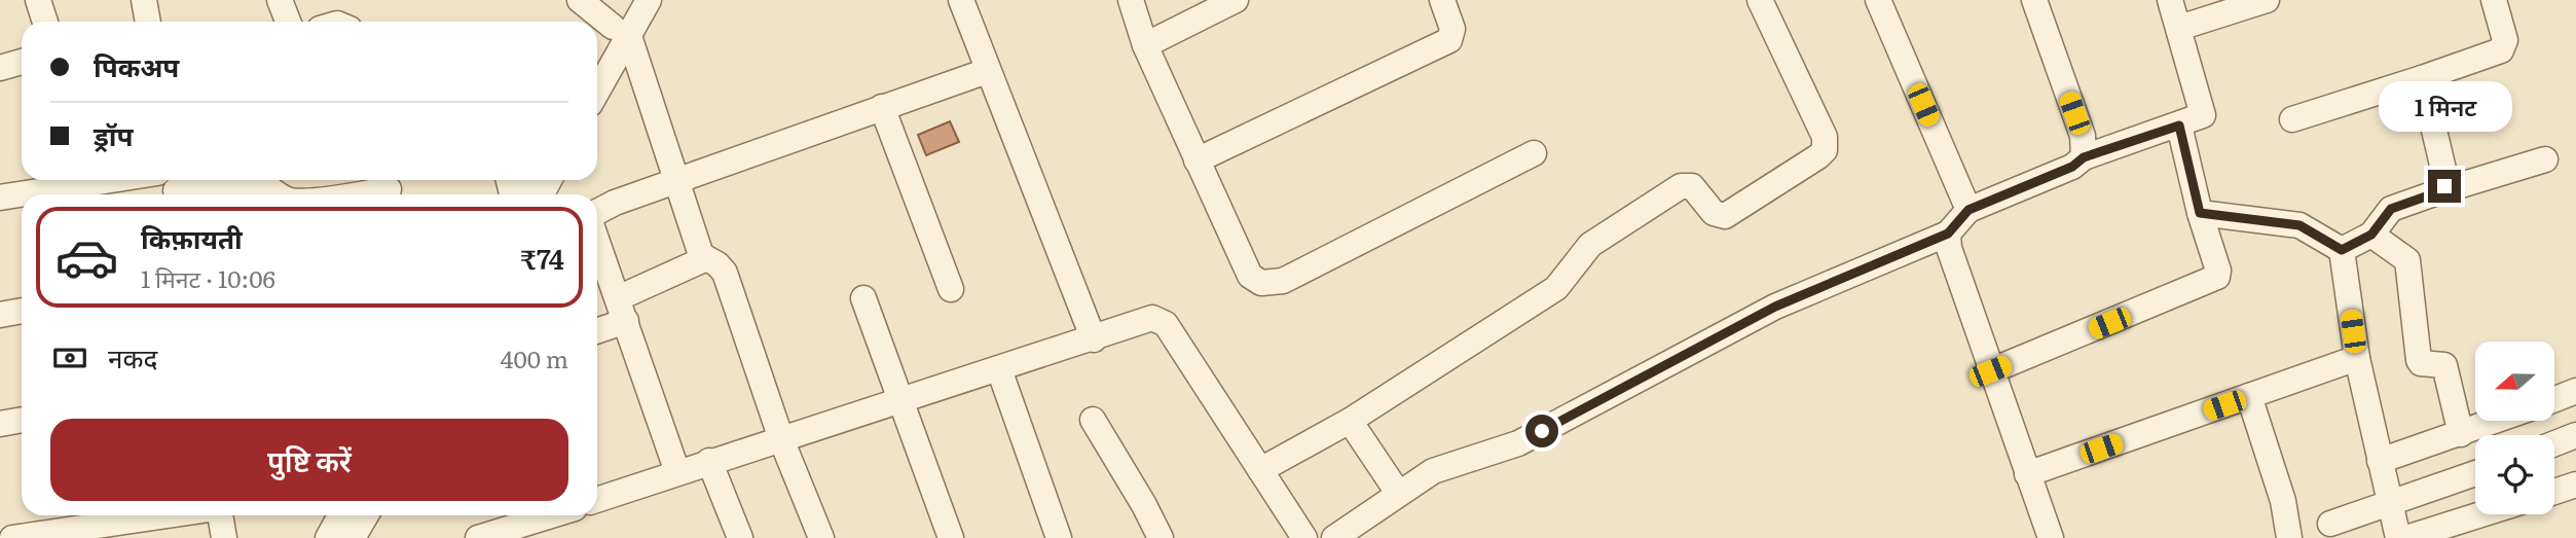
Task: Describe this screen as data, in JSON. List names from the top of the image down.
{
  "north": "left",
  "page": {
    "banner": ["पिकअप", "ड्रॉप"],
    "bubble": "1 मिनट",
    "list": [
      {
        "name": "किफ़ायती",
        "note": "1 मिनट · 10:06",
        "value": "₹74"
      }
    ],
    "pay": ["नकद", "400 m"],
    "buttons": "पुष्टि करें"
  }
}
